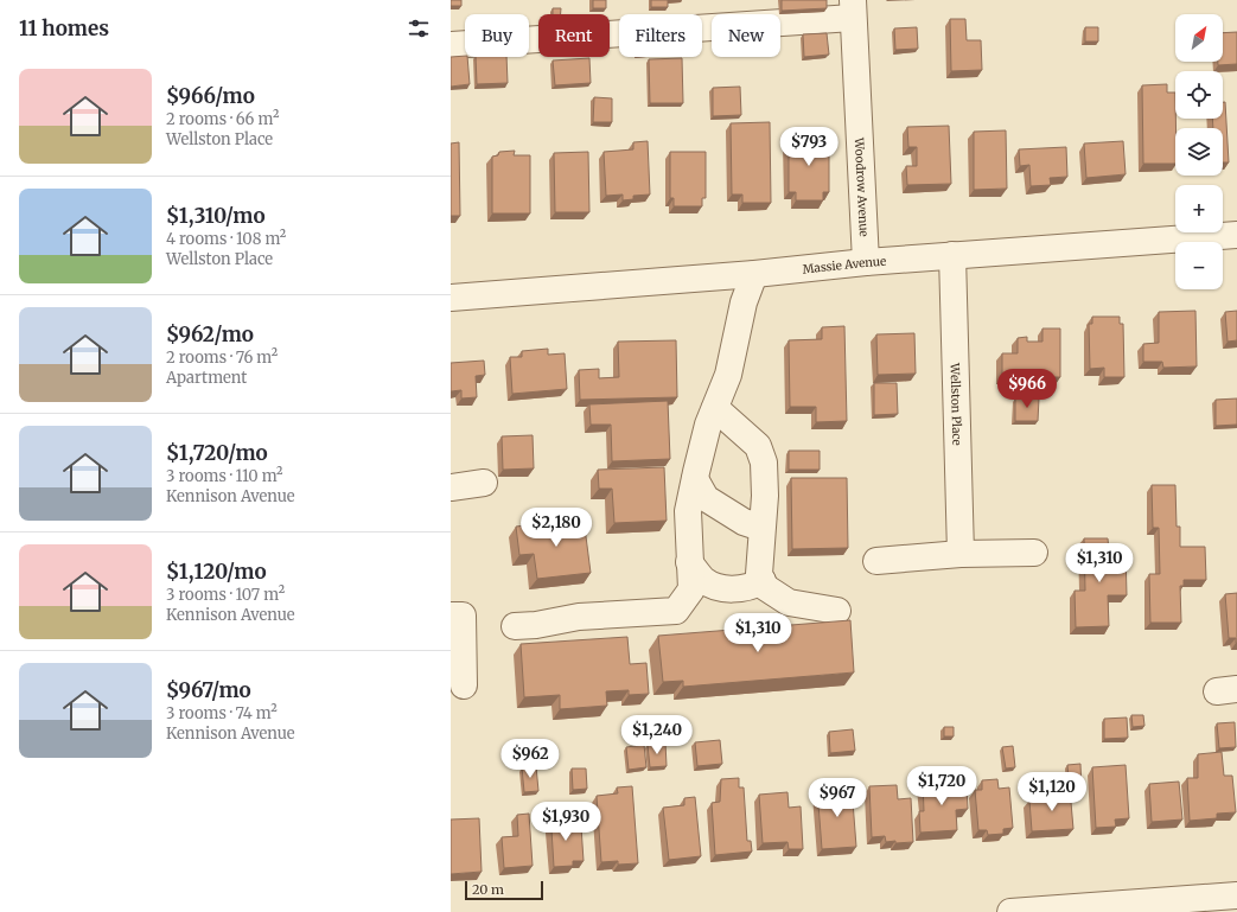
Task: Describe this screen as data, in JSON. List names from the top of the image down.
{
  "streets": {
    "street": ["Woodrow Avenue", "Massie Avenue", "Wellston Place"]
  },
  "crossings": [
    ["Woodrow Avenue", "Massie Avenue"],
    ["Massie Avenue", "Wellston Place"]
  ],
  "scale_bar": "20 m",
  "north": "top right",
  "page": {
    "heading": "11 homes",
    "map_buttons": ["+", "−"],
    "chip": [
      "Buy",
      "Rent",
      "Filters",
      "New"
    ],
    "list": [
      {
        "name": "$966/mo",
        "note": "2 rooms · 66 m² · Wellston Place"
      },
      {
        "name": "$1,310/mo",
        "note": "4 rooms · 108 m² · Wellston Place"
      },
      {
        "name": "$962/mo",
        "note": "2 rooms · 76 m² · Apartment"
      },
      {
        "name": "$1,720/mo",
        "note": "3 rooms · 110 m² · Kennison Avenue"
      },
      {
        "name": "$1,120/mo",
        "note": "3 rooms · 107 m² · Kennison Avenue"
      },
      {
        "name": "$967/mo",
        "note": "3 rooms · 74 m² · Kennison Avenue"
      }
    ],
    "price": [
      "$793",
      "$966",
      "$2,180",
      "$1,310",
      "$1,310",
      "$1,240",
      "$962",
      "$1,720",
      "$1,120",
      "$967",
      "$1,930"
    ],
    "scale": "20 m"
  }
}
